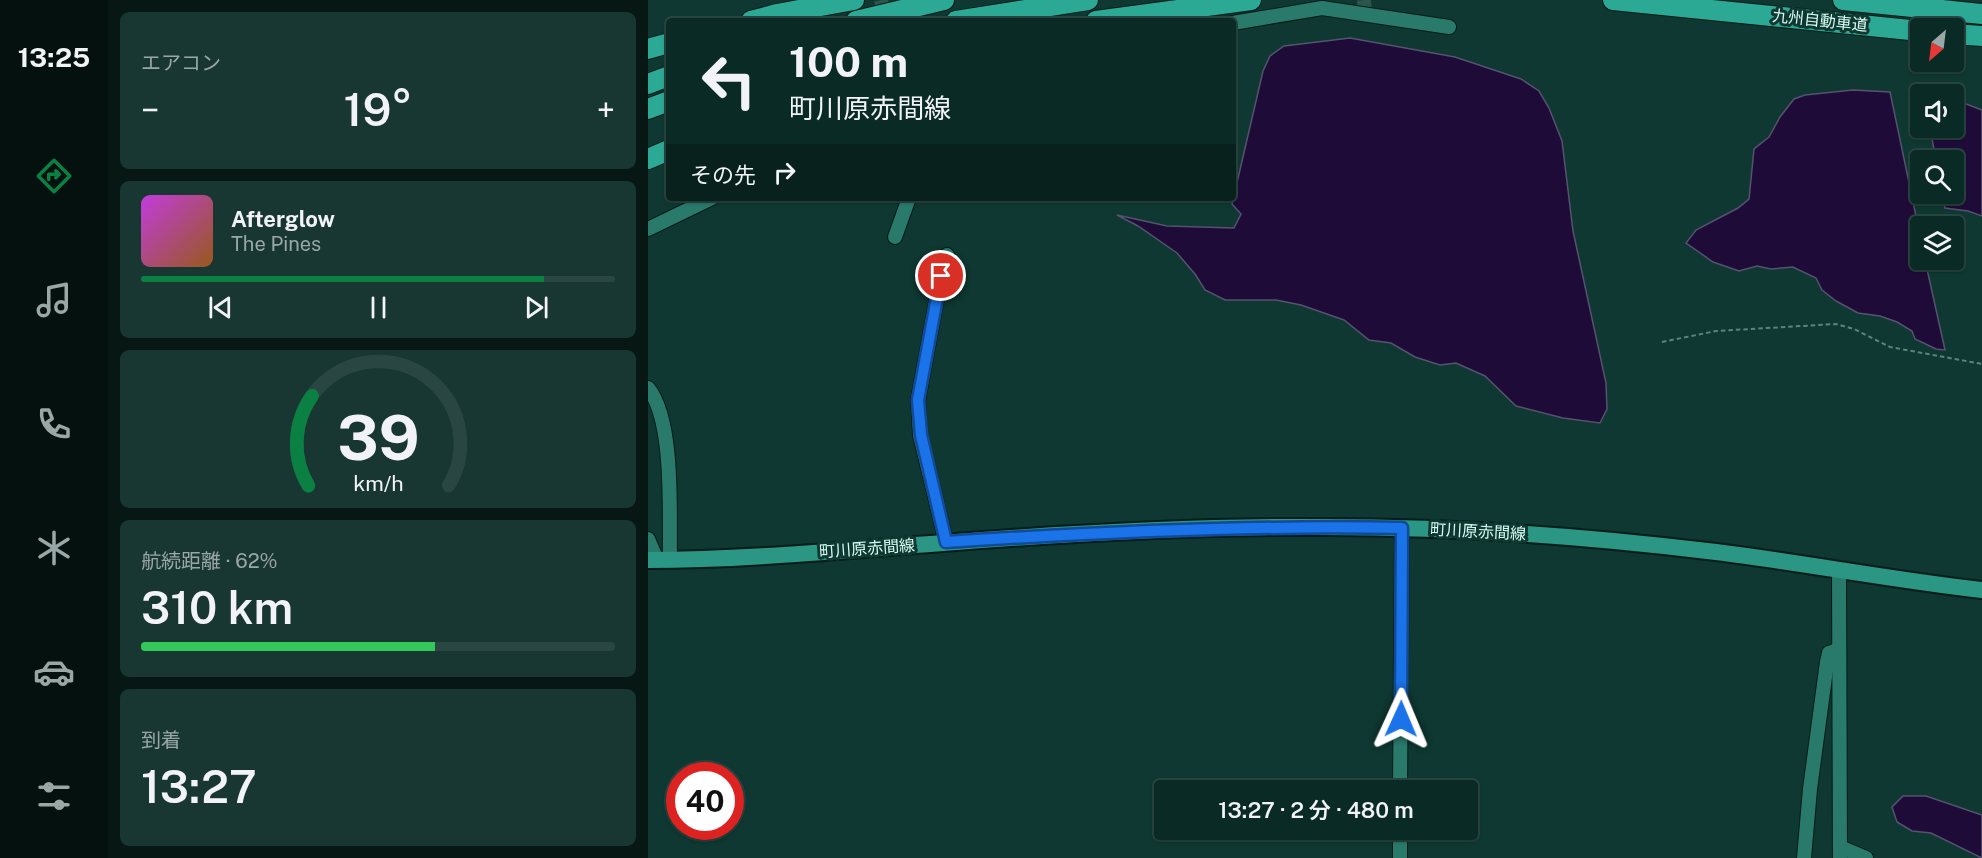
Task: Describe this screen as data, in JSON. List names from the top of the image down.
{
  "streets": {
    "highway": ["九州自動車道"],
    "main road": ["町川原赤間線"]
  },
  "north": "bottom left",
  "page": {
    "tabs": "13:25",
    "tile": [
      "エアコン",
      ["航続距離 · 62%", "310 km"],
      ["到着", "13:27"]
    ],
    "turn": ["100 m", "町川原赤間線"],
    "heat": ["−", "19°", "+"],
    "then": "その先",
    "song": ["Afterglow", "The Pines"],
    "limit": "40",
    "trip": "13:27 · 2 分 · 480 m",
    "gauge": ["39", "km/h"]
  }
}
